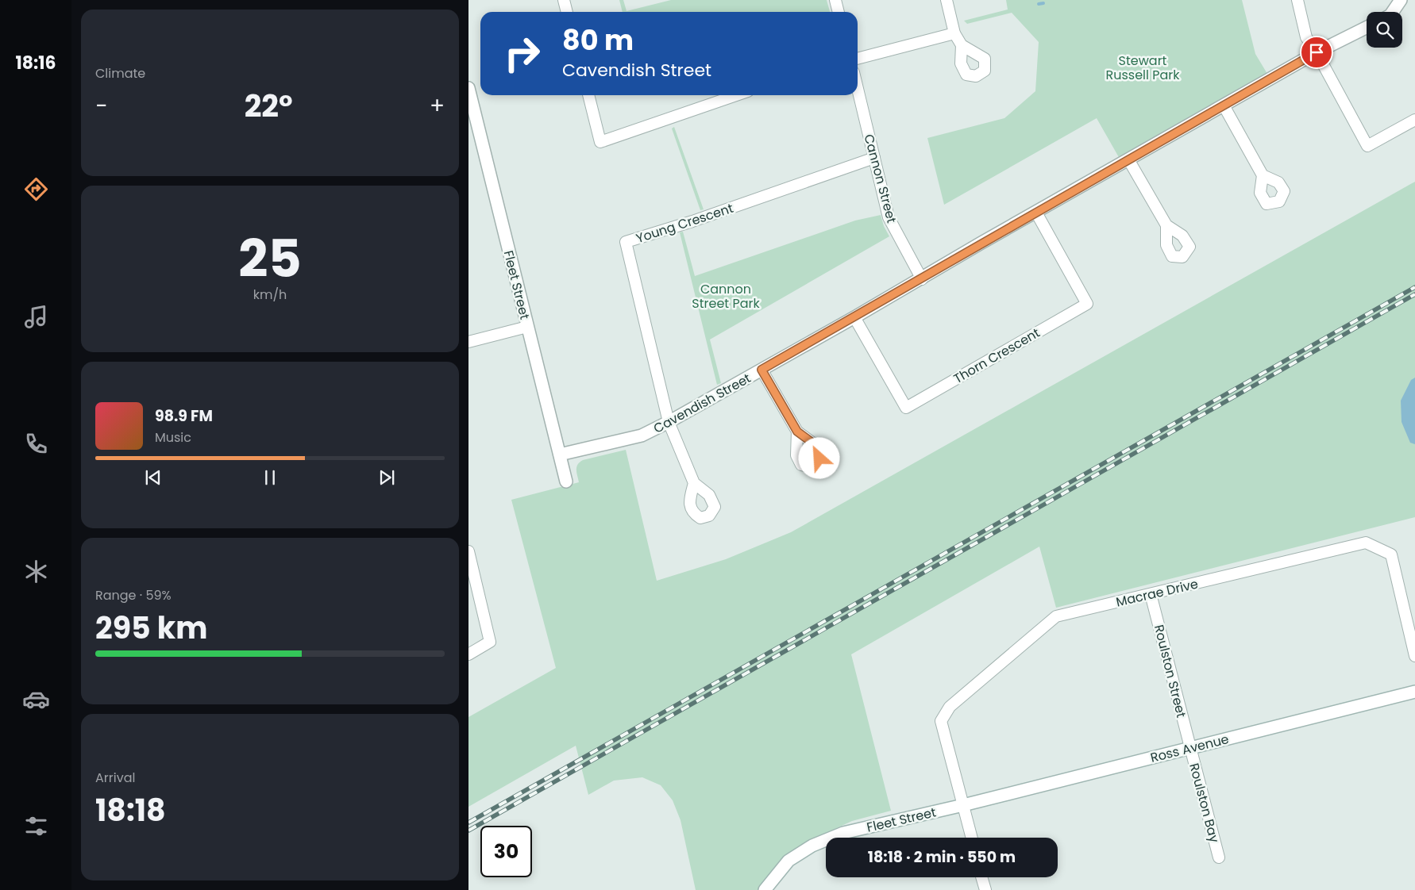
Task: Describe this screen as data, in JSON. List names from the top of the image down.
{
  "streets": {
    "street": [
      "Cannon Street",
      "Young Crescent",
      "Fleet Street",
      "Thorn Crescent",
      "Cavendish Street",
      "Macrae Drive",
      "Roulston Street",
      "Ross Avenue",
      "Roulston Bay"
    ]
  },
  "crossings": [
    ["Cannon Street", "Young Crescent"],
    ["Cannon Street", "Cavendish Street"],
    ["Young Crescent", "Cavendish Street"],
    ["Fleet Street", "Cavendish Street"],
    ["Fleet Street", "Macrae Drive"],
    ["Fleet Street", "Ross Avenue"],
    ["Thorn Crescent", "Cavendish Street"],
    ["Macrae Drive", "Roulston Street"],
    ["Macrae Drive", "Ross Avenue"],
    ["Roulston Street", "Ross Avenue"],
    ["Roulston Street", "Roulston Bay"],
    ["Ross Avenue", "Roulston Bay"]
  ],
  "parks": ["Stewart Russell Park", "Cannon Street Park"],
  "page": {
    "tabs": "18:16",
    "tile": [
      "Climate",
      ["25", "km/h"],
      ["Range · 59%", "295 km"],
      ["Arrival", "18:18"]
    ],
    "turn": ["80 m", "Cavendish Street"],
    "heat": ["−", "22°", "+"],
    "song": ["98.9 FM", "Music"],
    "limit": "30",
    "trip": "18:18 · 2 min · 550 m"
  }
}
